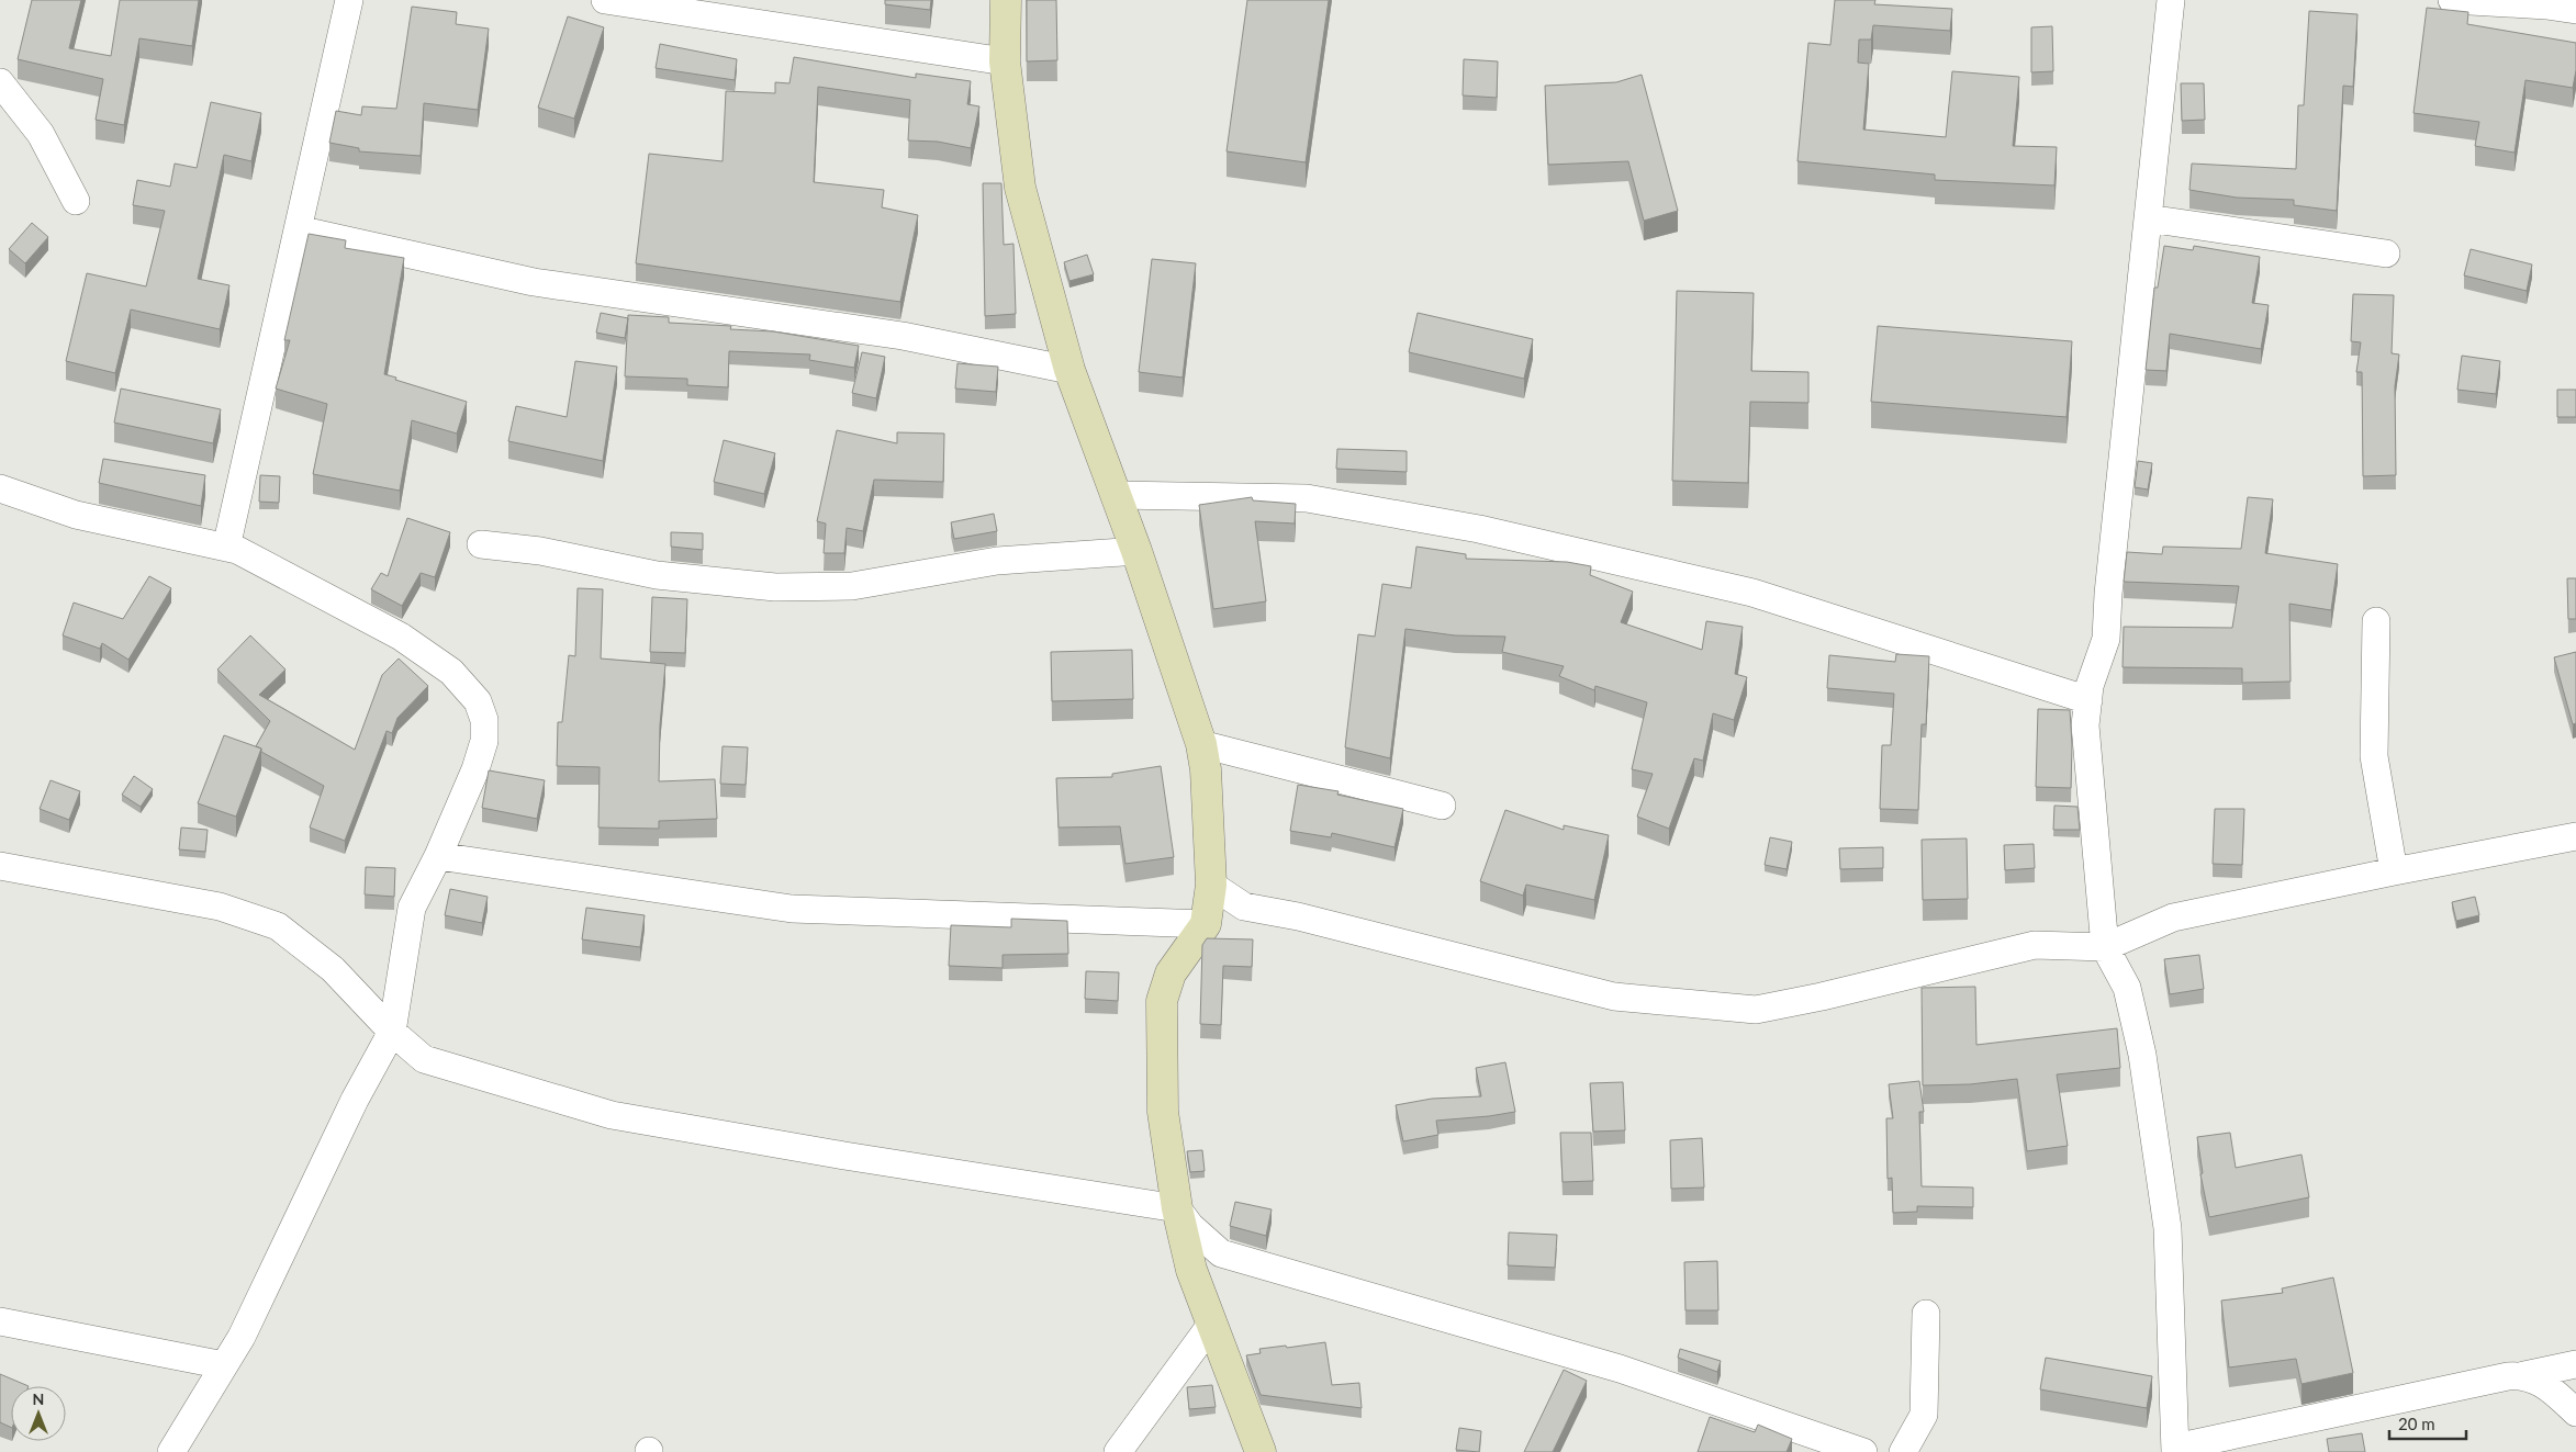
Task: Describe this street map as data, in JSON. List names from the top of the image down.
{
  "scale_bar": "20 m",
  "north": "top"
}
